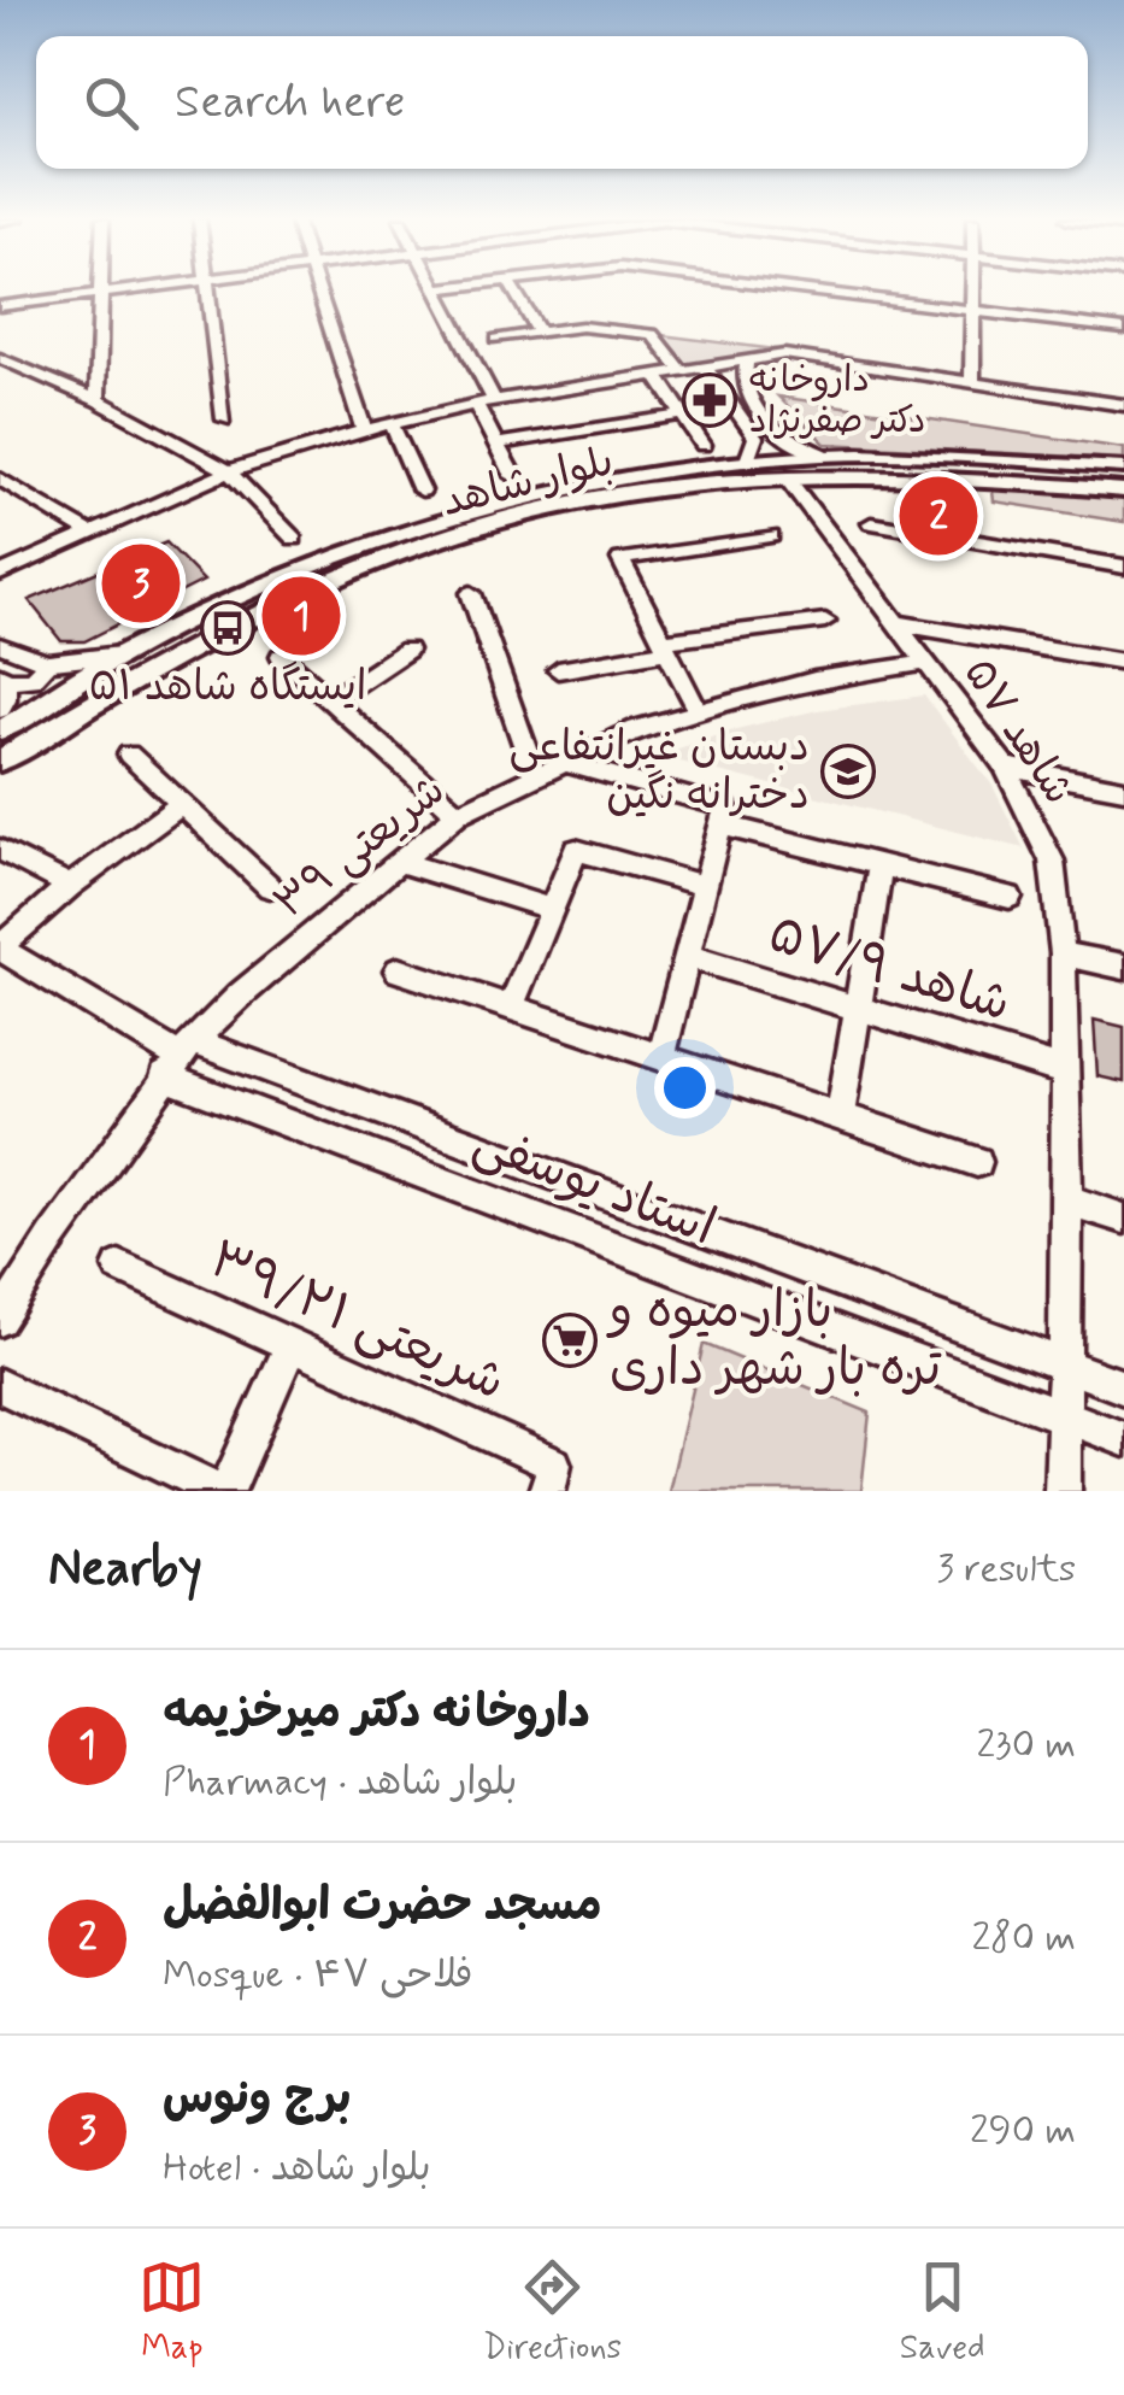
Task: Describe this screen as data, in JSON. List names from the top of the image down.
{
  "streets": {
    "main road": ["بلوار شاهد"],
    "street": [
      "شاهد ۵۷",
      "شریعتی ۳۹",
      "شاهد ۵۷/۹",
      "استاد یوسفی",
      "شریعتی ۳۹/۲۱"
    ]
  },
  "crossings": [
    ["بلوار شاهد", "شاهد ۵۷"],
    ["شاهد ۵۷", "شریعتی ۳۹"],
    ["شاهد ۵۷", "شاهد ۵۷/۹"],
    ["شاهد ۵۷", "استاد یوسفی"],
    ["شریعتی ۳۹", "استاد یوسفی"]
  ],
  "places": {
    "pharmacy": ["داروخانه دکتر صفرنژاد"],
    "bus stop": ["ایستگاه شاهد ۵۱"],
    "school or university": ["دبستان غیرانتفاعی دخترانه نگین"],
    "supermarket": ["بازار میوه و تره بار شهر داری"]
  },
  "page": {
    "search": "Search here",
    "pins": ["2", "3", "1"],
    "heading": ["Nearby", "3 results"],
    "list": [
      {
        "mark": "1",
        "name": "داروخانه دکتر میرخزیمه",
        "note": "Pharmacy · بلوار شاهد",
        "value": "230 m"
      },
      {
        "mark": "2",
        "name": "مسجد حضرت ابوالفضل",
        "note": "Mosque · فلاحی ۴۷",
        "value": "280 m"
      },
      {
        "mark": "3",
        "name": "برج ونوس",
        "note": "Hotel · بلوار شاهد",
        "value": "290 m"
      }
    ],
    "nav": ["Map", "Directions", "Saved"]
  }
}
